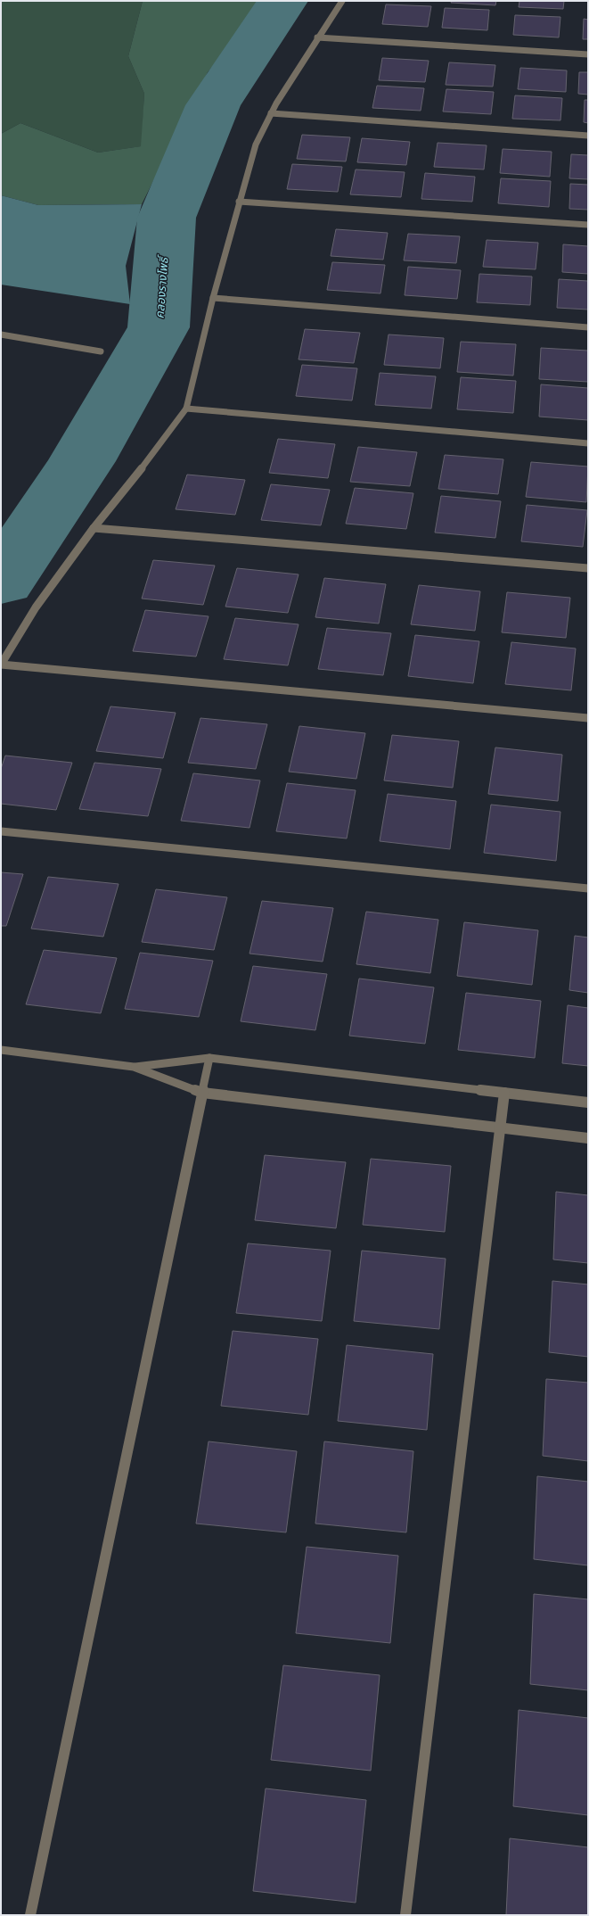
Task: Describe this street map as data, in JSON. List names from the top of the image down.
{
  "water": ["คลองรางโพธิ์"]
}
